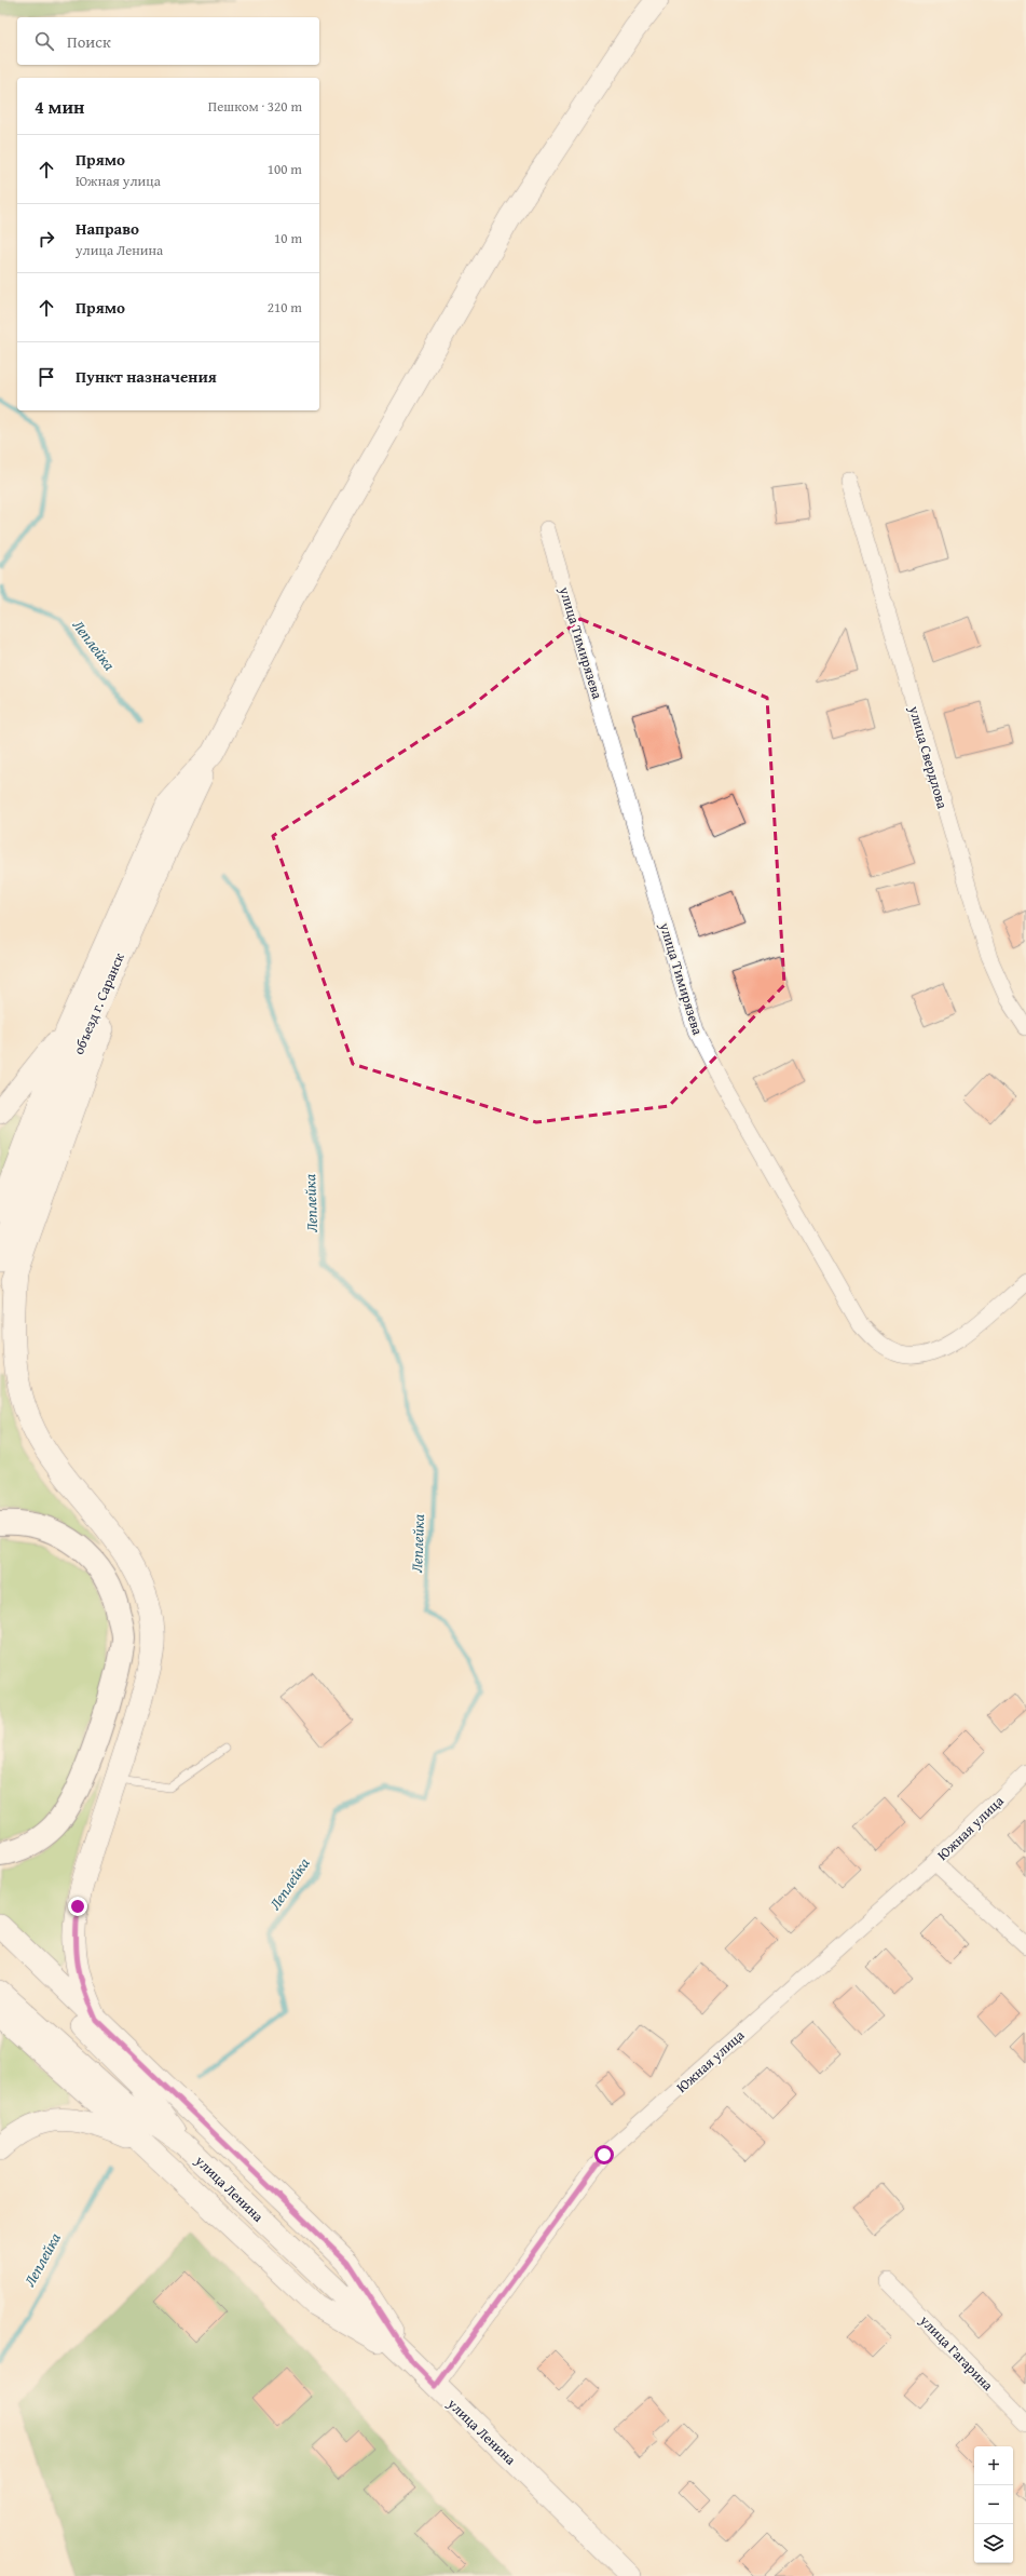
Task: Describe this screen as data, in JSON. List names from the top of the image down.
{
  "streets": {
    "street": [
      "улица Тимирязева",
      "улица Свердлова",
      "объезд г. Саранск",
      "Южная улица",
      "улица Ленина",
      "улица Гагарина"
    ]
  },
  "crossings": [
    ["Южная улица", "улица Ленина"]
  ],
  "water": ["Леплейка"],
  "page": {
    "search": "Поиск",
    "heading": ["4 мин", "Пешком · 320 m"],
    "list": [
      ["Прямо", "Южная улица", "100 m"],
      ["Направо", "улица Ленина", "10 m"],
      ["Прямо", "210 m"],
      "Пункт назначения"
    ],
    "map_buttons": ["+", "−"]
  }
}
